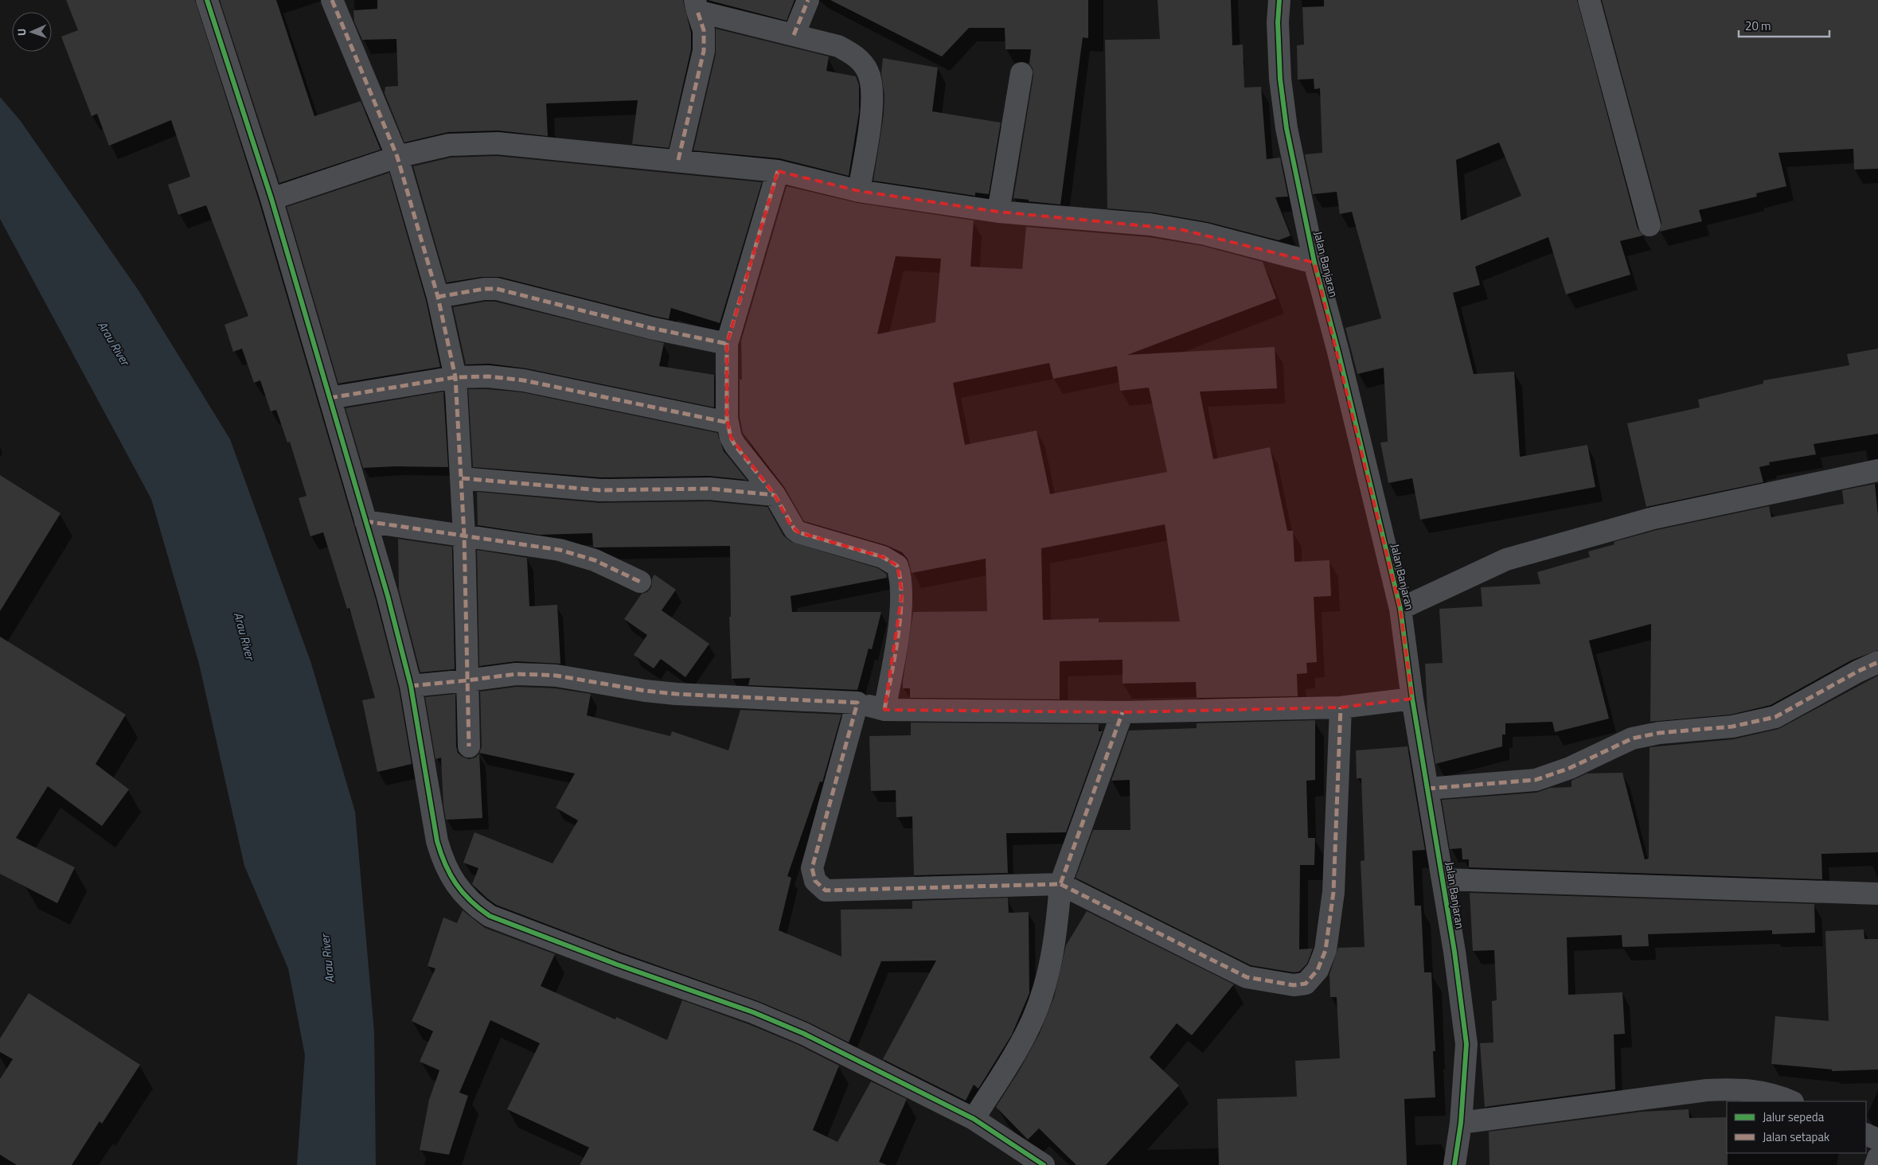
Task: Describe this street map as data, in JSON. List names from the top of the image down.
{
  "streets": {
    "street": ["Jalan Banjaran"]
  },
  "water": ["Arau River"],
  "legend": ["Jalur sepeda", "Jalan setapak"],
  "scale_bar": "20 m",
  "north": "left"
}
